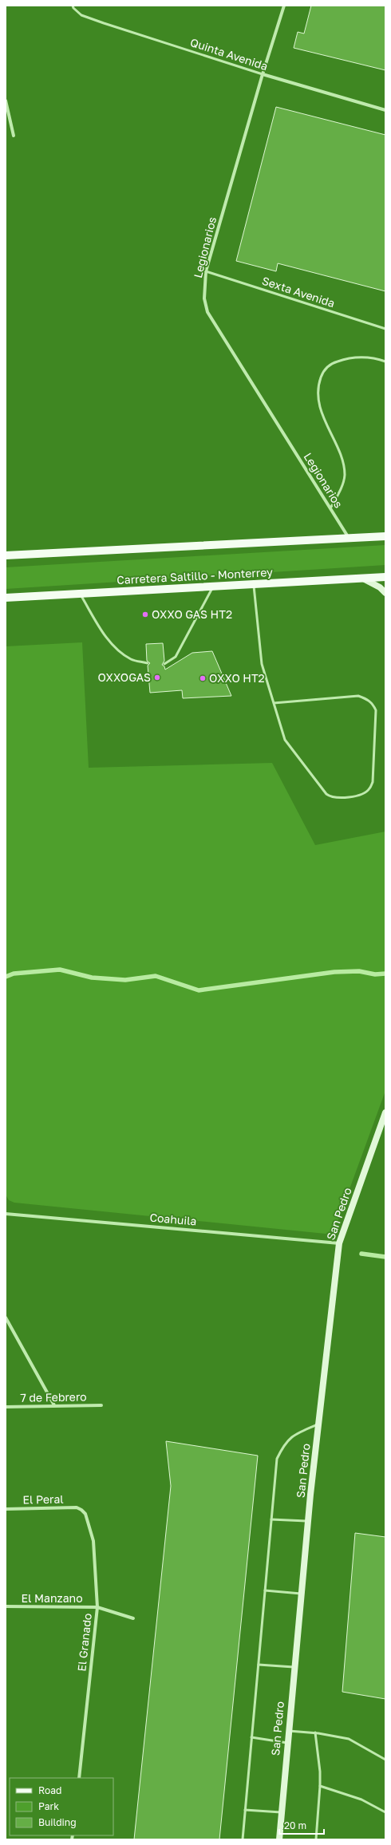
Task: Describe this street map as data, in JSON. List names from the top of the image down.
{
  "streets": {
    "main road": ["Carretera Saltillo - Monterrey", "San Pedro"],
    "street": [
      "Quinta Avenida",
      "Legionarios",
      "Coahuila",
      "7 de Febrero",
      "El Peral",
      "El Manzano",
      "El Granado"
    ],
    "lane": ["Sexta Avenida"]
  },
  "crossings": [
    ["Quinta Avenida", "Legionarios"],
    ["Legionarios", "Sexta Avenida"],
    ["San Pedro", "Coahuila"],
    ["El Peral", "El Granado"],
    ["El Manzano", "El Granado"]
  ],
  "places": ["OXXO GAS HT2", "OXXOGAS", "OXXO HT2"],
  "legend": ["Road", "Park", "Building"],
  "scale_bar": "20 m"
}
